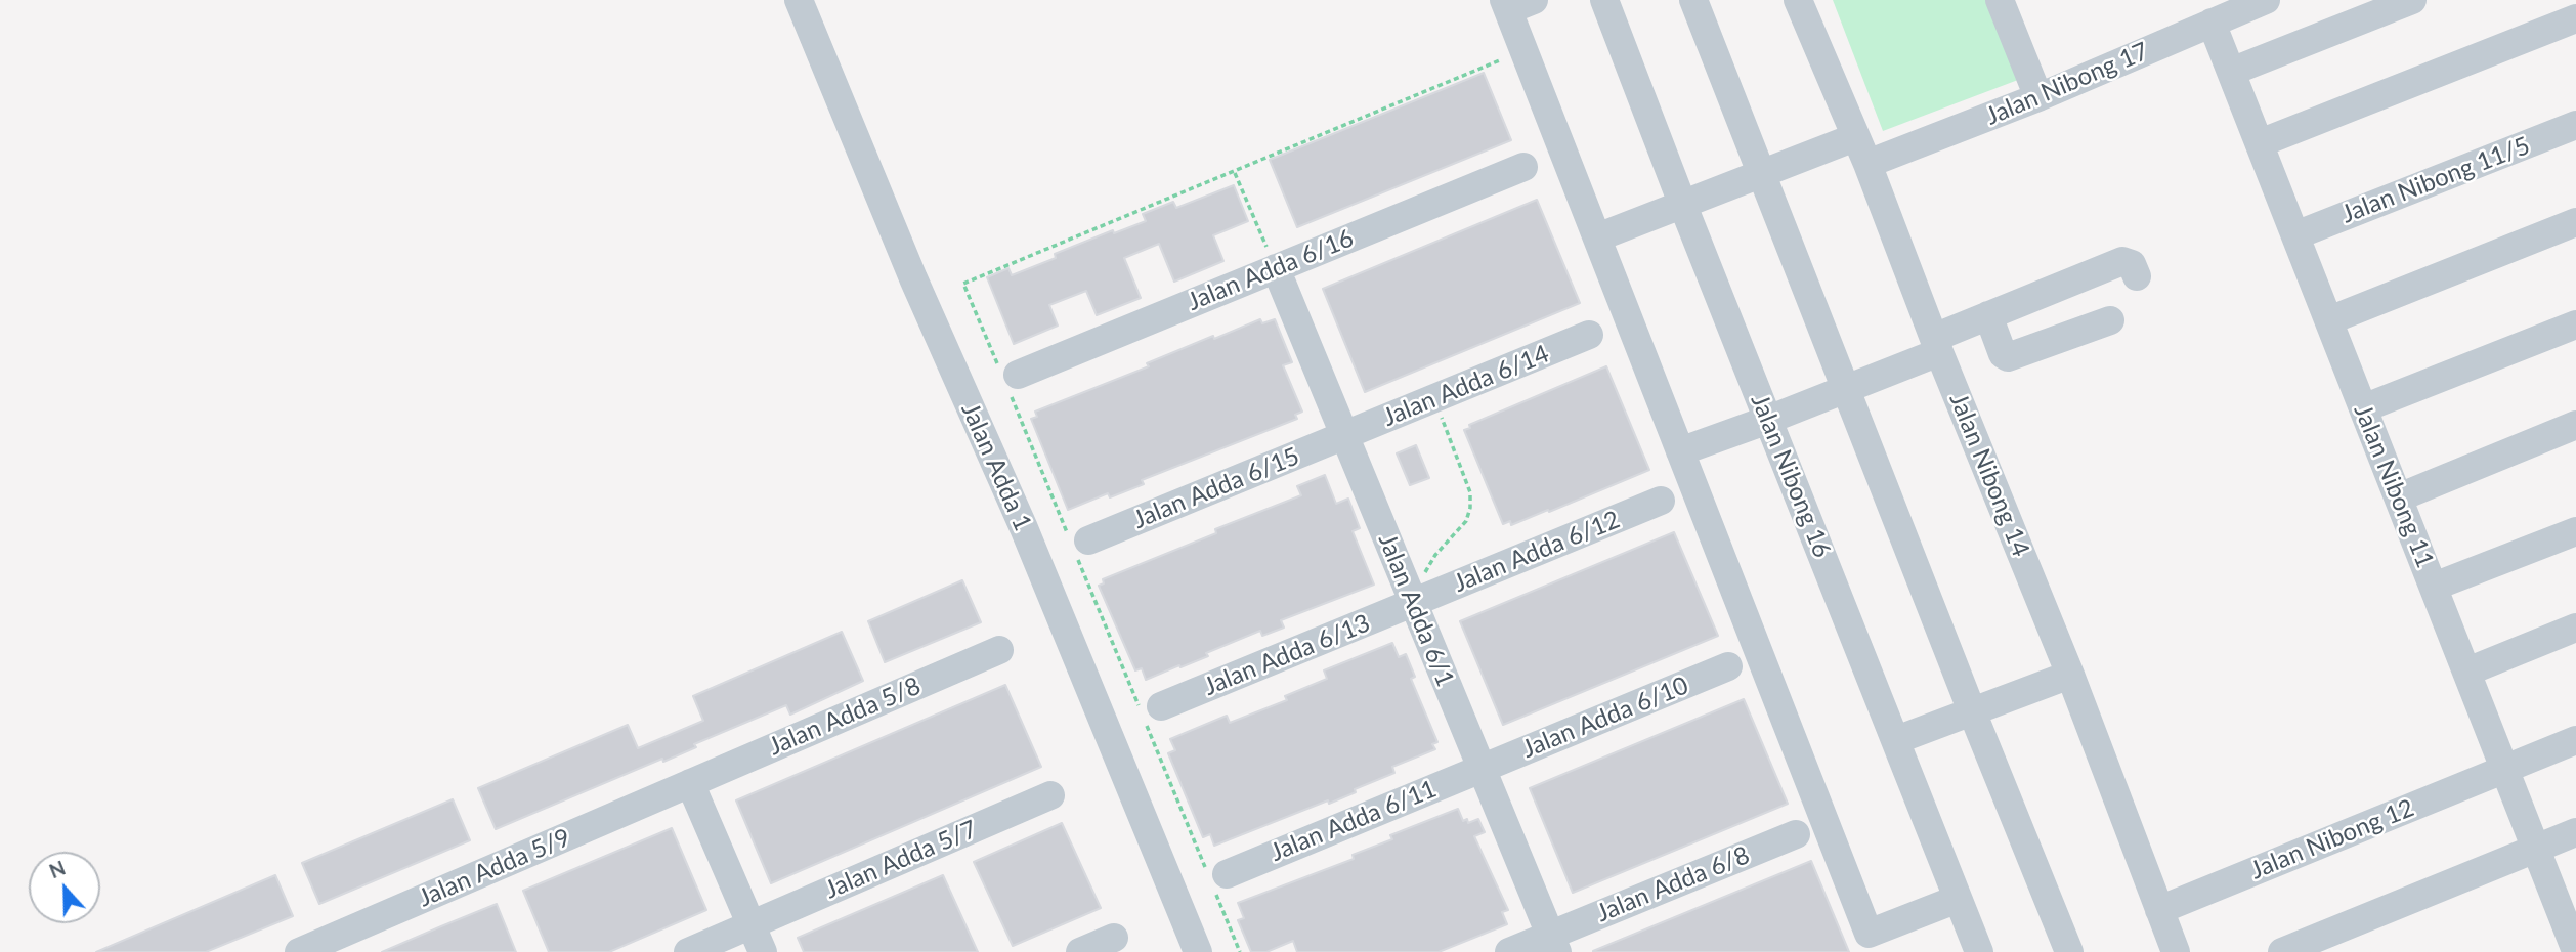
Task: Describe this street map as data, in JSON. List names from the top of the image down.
{
  "streets": {
    "street": [
      "Jalan Nibong 17",
      "Jalan Nibong 11/5",
      "Jalan Adda 6/16",
      "Jalan Adda 6/14",
      "Jalan Adda 1",
      "Jalan Nibong 14",
      "Jalan Nibong 16",
      "Jalan Nibong 11",
      "Jalan Adda 6/15",
      "Jalan Adda 6/12",
      "Jalan Adda 6/1",
      "Jalan Adda 6/13",
      "Jalan Adda 5/8",
      "Jalan Adda 6/10",
      "Jalan Adda 6/11",
      "Jalan Nibong 12",
      "Jalan Adda 5/7",
      "Jalan Adda 5/9",
      "Jalan Adda 6/8"
    ]
  },
  "crossings": [
    ["Jalan Nibong 17", "Jalan Nibong 14"],
    ["Jalan Nibong 17", "Jalan Nibong 11"],
    ["Jalan Nibong 11/5", "Jalan Nibong 11"],
    ["Jalan Adda 6/16", "Jalan Adda 6/1"],
    ["Jalan Adda 6/14", "Jalan Adda 6/15"],
    ["Jalan Adda 6/14", "Jalan Adda 6/1"],
    ["Jalan Nibong 14", "Jalan Nibong 12"],
    ["Jalan Nibong 11", "Jalan Nibong 12"],
    ["Jalan Adda 6/15", "Jalan Adda 6/1"],
    ["Jalan Adda 6/12", "Jalan Adda 6/1"],
    ["Jalan Adda 6/12", "Jalan Adda 6/13"],
    ["Jalan Adda 6/1", "Jalan Adda 6/13"],
    ["Jalan Adda 6/1", "Jalan Adda 6/10"],
    ["Jalan Adda 6/1", "Jalan Adda 6/11"],
    ["Jalan Adda 6/1", "Jalan Adda 6/8"],
    ["Jalan Adda 5/8", "Jalan Adda 5/9"],
    ["Jalan Adda 6/10", "Jalan Adda 6/11"]
  ],
  "north": "top"
}
